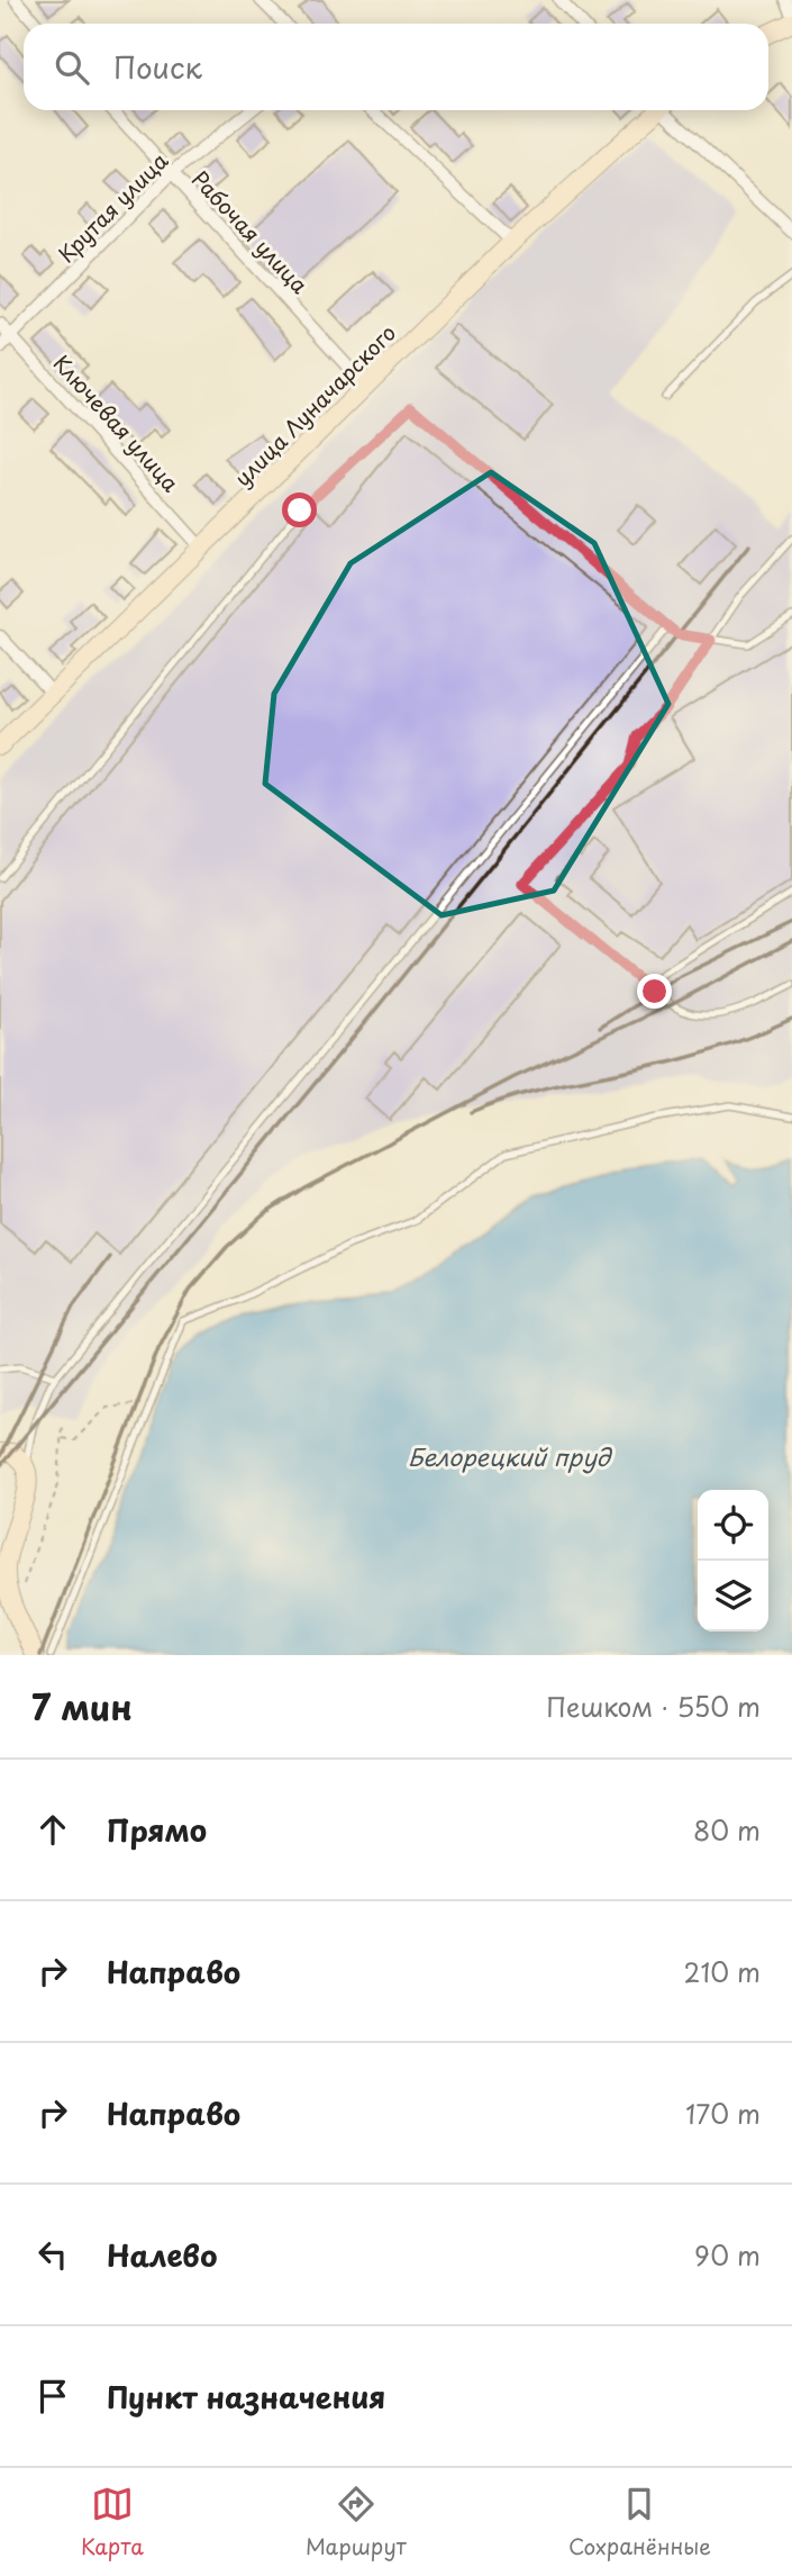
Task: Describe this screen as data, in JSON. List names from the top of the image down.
{
  "streets": {
    "street": [
      "Крутая улица",
      "Рабочая улица",
      "улица Луначарского",
      "Ключевая улица"
    ]
  },
  "crossings": [
    ["Крутая улица", "Рабочая улица"],
    ["Крутая улица", "Ключевая улица"],
    ["Рабочая улица", "улица Луначарского"],
    ["улица Луначарского", "Ключевая улица"]
  ],
  "water": ["Белорецкий пруд"],
  "page": {
    "search": "Поиск",
    "heading": ["7 мин", "Пешком · 550 m"],
    "list": [
      ["Прямо", "80 m"],
      ["Направо", "210 m"],
      ["Направо", "170 m"],
      ["Налево", "90 m"],
      "Пункт назначения"
    ],
    "nav": ["Карта", "Маршрут", "Сохранённые"]
  }
}
